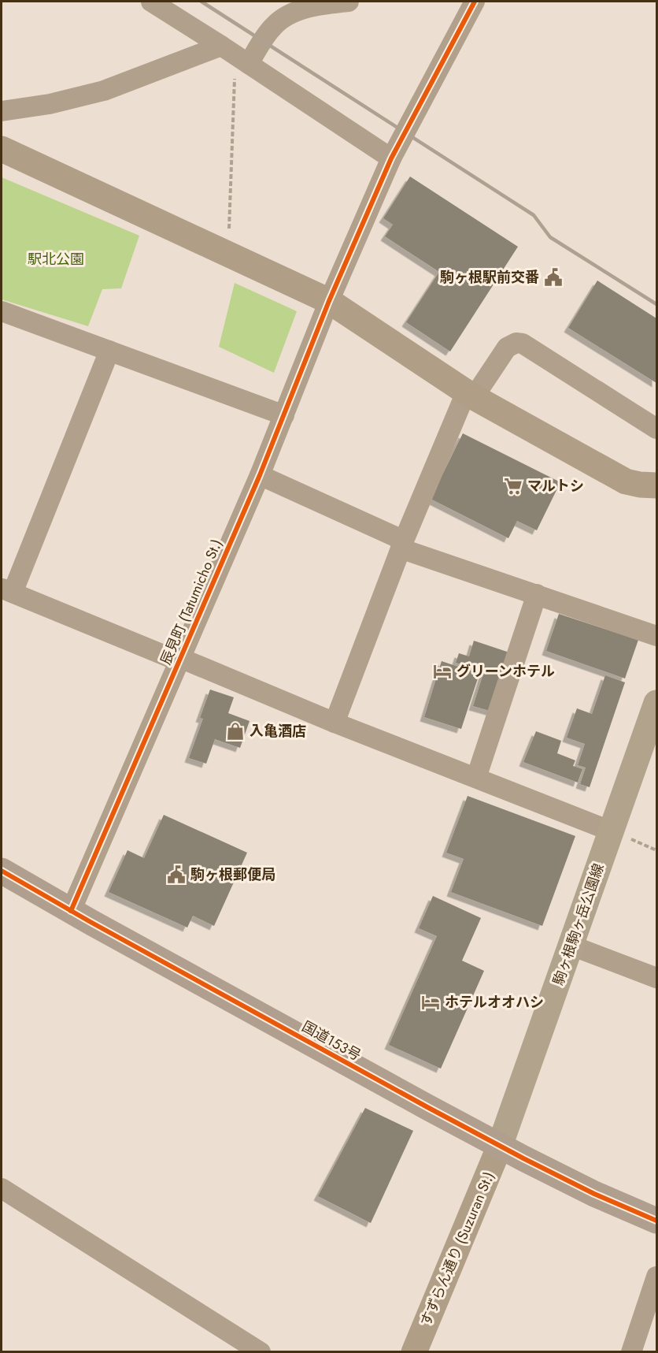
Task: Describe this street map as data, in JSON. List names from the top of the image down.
{
  "streets": {
    "highway": ["国道153号"],
    "main road": ["駒ヶ根駒ヶ岳公園線"],
    "street": ["辰見町 (Tatumicho St.)", "すずらん通り (Suzuran St.)"]
  },
  "crossings": [
    ["辰見町 (Tatumicho St.)", "国道153号"],
    ["駒ヶ根駒ヶ岳公園線", "国道153号"],
    ["駒ヶ根駒ヶ岳公園線", "すずらん通り (Suzuran St.)"],
    ["国道153号", "すずらん通り (Suzuran St.)"]
  ],
  "parks": ["駅北公園"],
  "places": {
    "public building": ["駒ヶ根駅前交番", "駒ヶ根郵便局"],
    "supermarket": ["マルトシ"],
    "hotel": ["グリーンホテル", "ホテルオオハシ"],
    "shop": ["入亀酒店"]
  }
}
